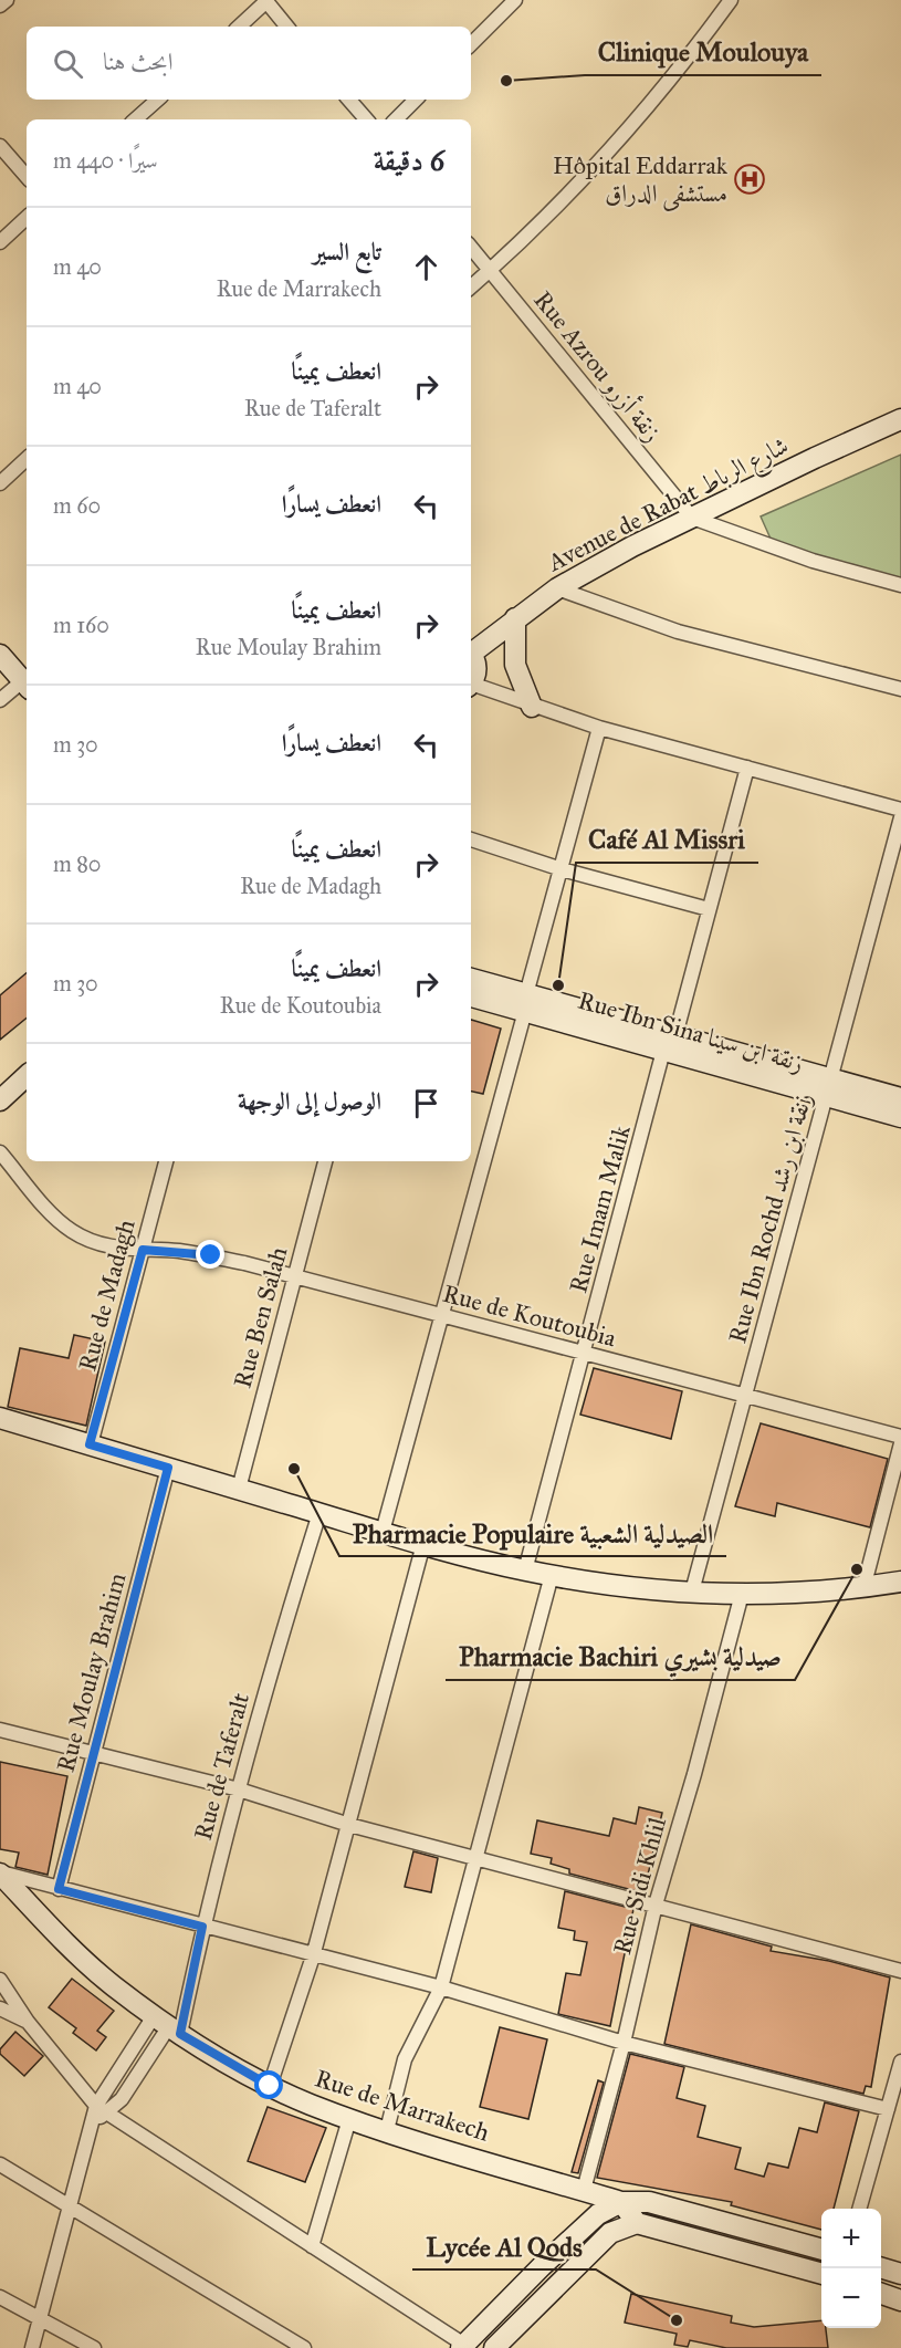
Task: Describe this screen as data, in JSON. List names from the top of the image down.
{
  "streets": {
    "street": [
      "Rue Azrou زنقة أزرو",
      "Avenue de Rabat شارع الرباط",
      "Rue Ibn Sina زنقة ابن سينا",
      "Rue Imam Malik",
      "Rue Ibn Rochd زنقة ابن رشد",
      "Rue de Madagh",
      "Rue de Koutoubia",
      "Rue Ben Salah",
      "Rue Moulay Brahim",
      "Rue de Taferalt",
      "Rue Sidi Khlil",
      "Rue de Marrakech"
    ]
  },
  "crossings": [
    ["Rue Azrou زنقة أزرو", "Avenue de Rabat شارع الرباط"],
    ["Rue Ibn Sina زنقة ابن سينا", "Rue Imam Malik"],
    ["Rue Ibn Sina زنقة ابن سينا", "Rue Ibn Rochd زنقة ابن رشد"],
    ["Rue Imam Malik", "Rue de Koutoubia"],
    ["Rue Ibn Rochd زنقة ابن رشد", "Rue de Koutoubia"],
    ["Rue de Madagh", "Rue de Koutoubia"],
    ["Rue de Koutoubia", "Rue Ben Salah"],
    ["Rue de Taferalt", "Rue de Marrakech"],
    ["Rue Sidi Khlil", "Rue de Marrakech"]
  ],
  "places": {
    "other": [
      "Clinique Moulouya",
      "Café Al Missri",
      "Pharmacie Populaire الصيدلية الشعبية",
      "Pharmacie Bachiri صيدلية بشيري",
      "Lycée Al Qods"
    ],
    "hospital": ["Hôpital Eddarrak مستشفى الدراق"]
  },
  "page": {
    "search": "ابحث هنا",
    "heading": ["6 دقيقة", "سيرًا · 440 m"],
    "list": [
      ["تابع السير", "Rue de Marrakech", "40 m"],
      ["انعطف يمينًا", "Rue de Taferalt", "40 m"],
      ["انعطف يسارًا", "60 m"],
      ["انعطف يمينًا", "Rue Moulay Brahim", "160 m"],
      ["انعطف يسارًا", "30 m"],
      ["انعطف يمينًا", "Rue de Madagh", "80 m"],
      ["انعطف يمينًا", "Rue de Koutoubia", "30 m"],
      "الوصول إلى الوجهة"
    ],
    "map_buttons": ["+", "−"]
  }
}
